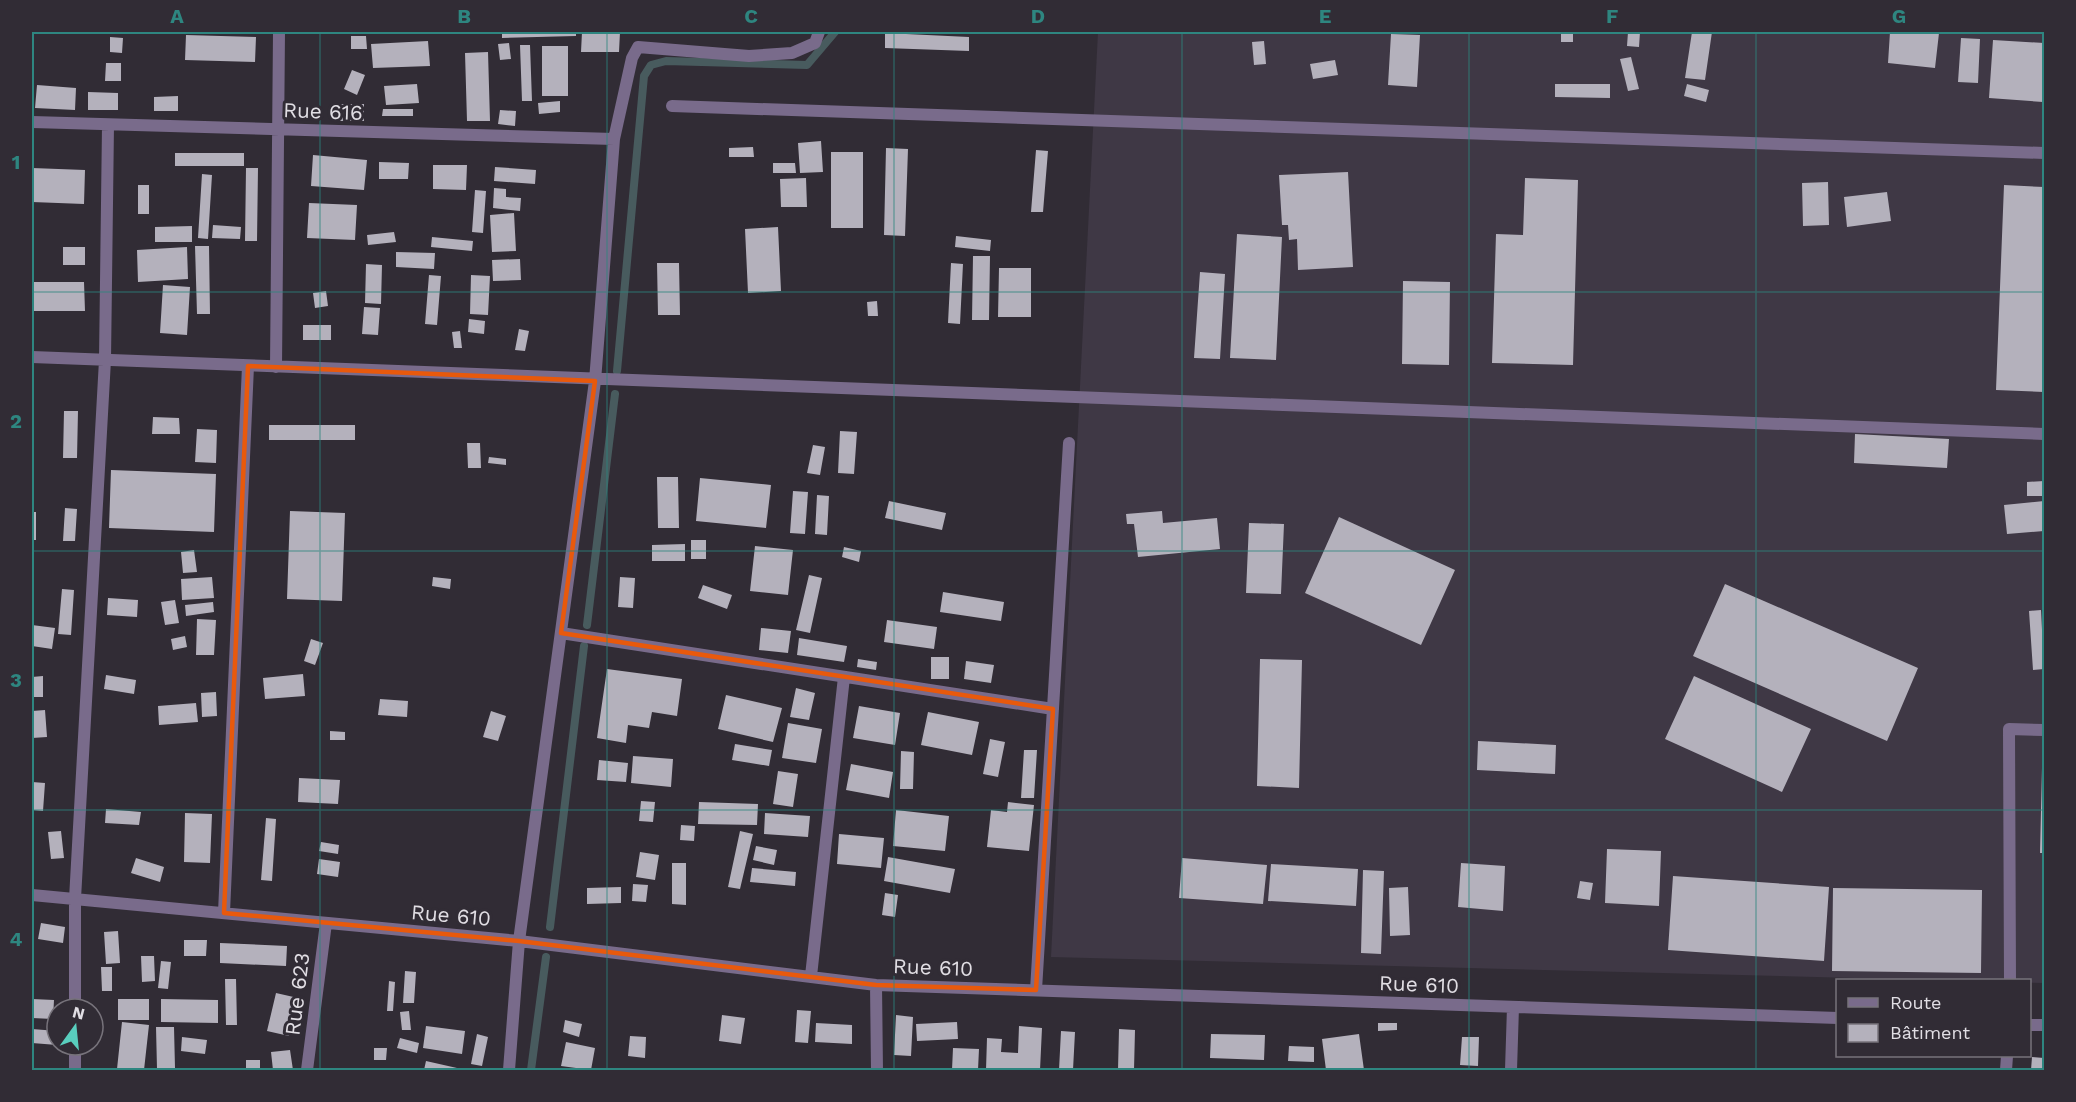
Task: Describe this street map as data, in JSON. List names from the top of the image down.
{
  "streets": {
    "street": ["Rue 616", "Rue 610", "Rue 623"]
  },
  "crossings": [
    ["Rue 610", "Rue 623"]
  ],
  "legend": ["Route", "Bâtiment"],
  "north": "top",
  "grid": {
    "columns": [
      "A",
      "B",
      "C",
      "D",
      "E",
      "F",
      "G"
    ],
    "rows": [
      "1",
      "2",
      "3",
      "4"
    ]
  }
}
